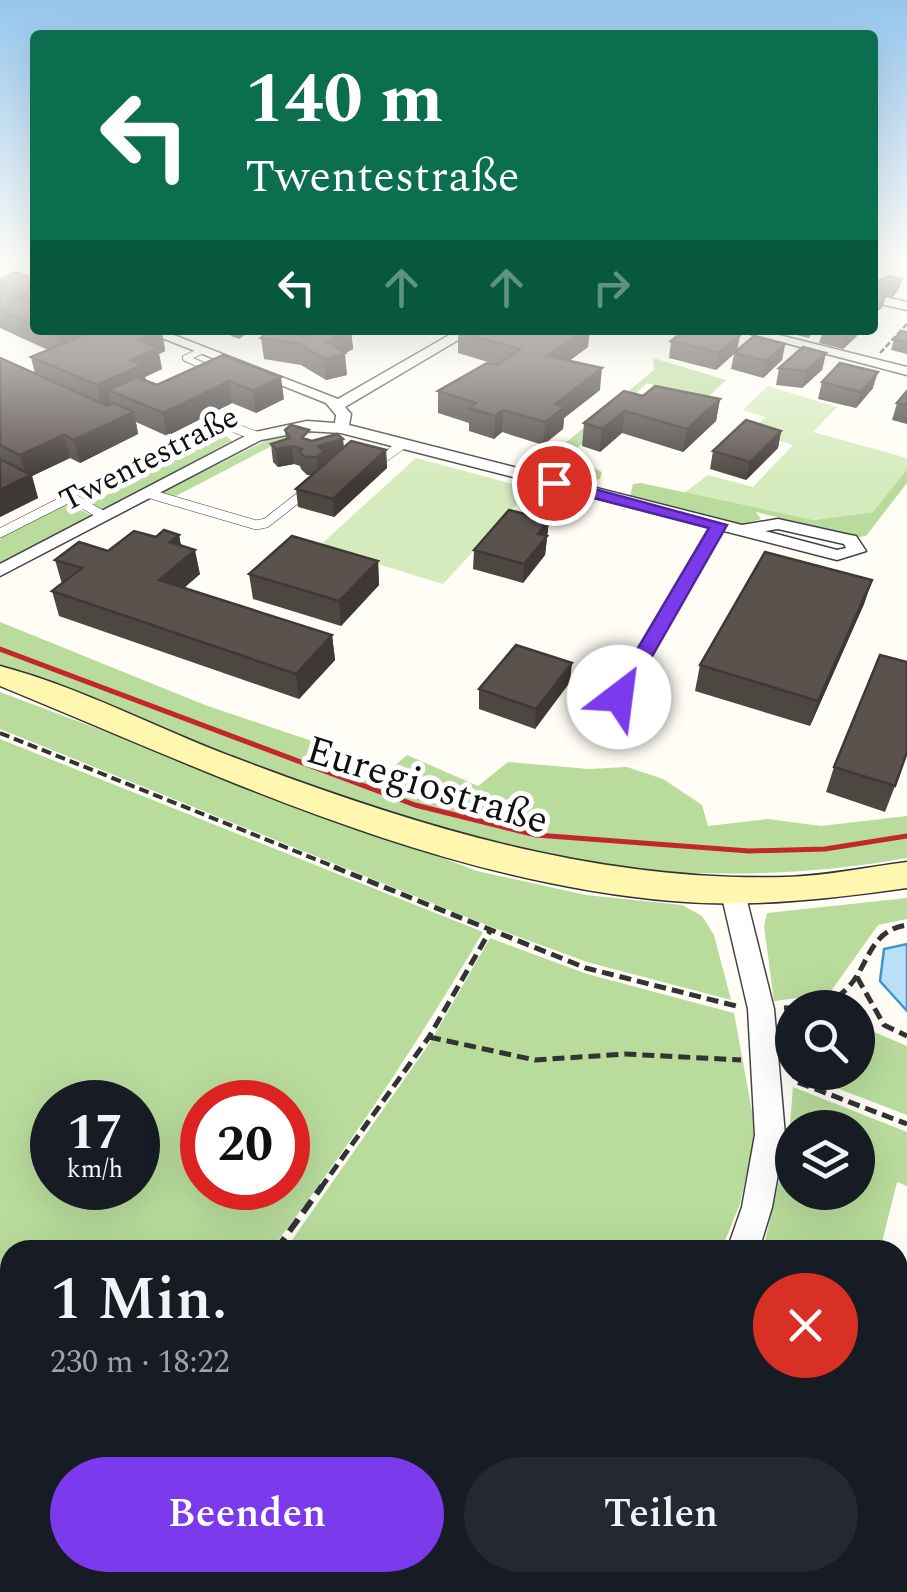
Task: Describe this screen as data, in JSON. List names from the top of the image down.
{
  "streets": {
    "main road": ["Euregiostraße"],
    "street": ["Twentestraße"]
  },
  "page": {
    "turn": ["140 m", "Twentestraße"],
    "speed": "17 km/h",
    "limit": "20",
    "heading": ["1 Min.", "230 m · 18:22"],
    "buttons": ["Beenden", "Teilen"]
  }
}
